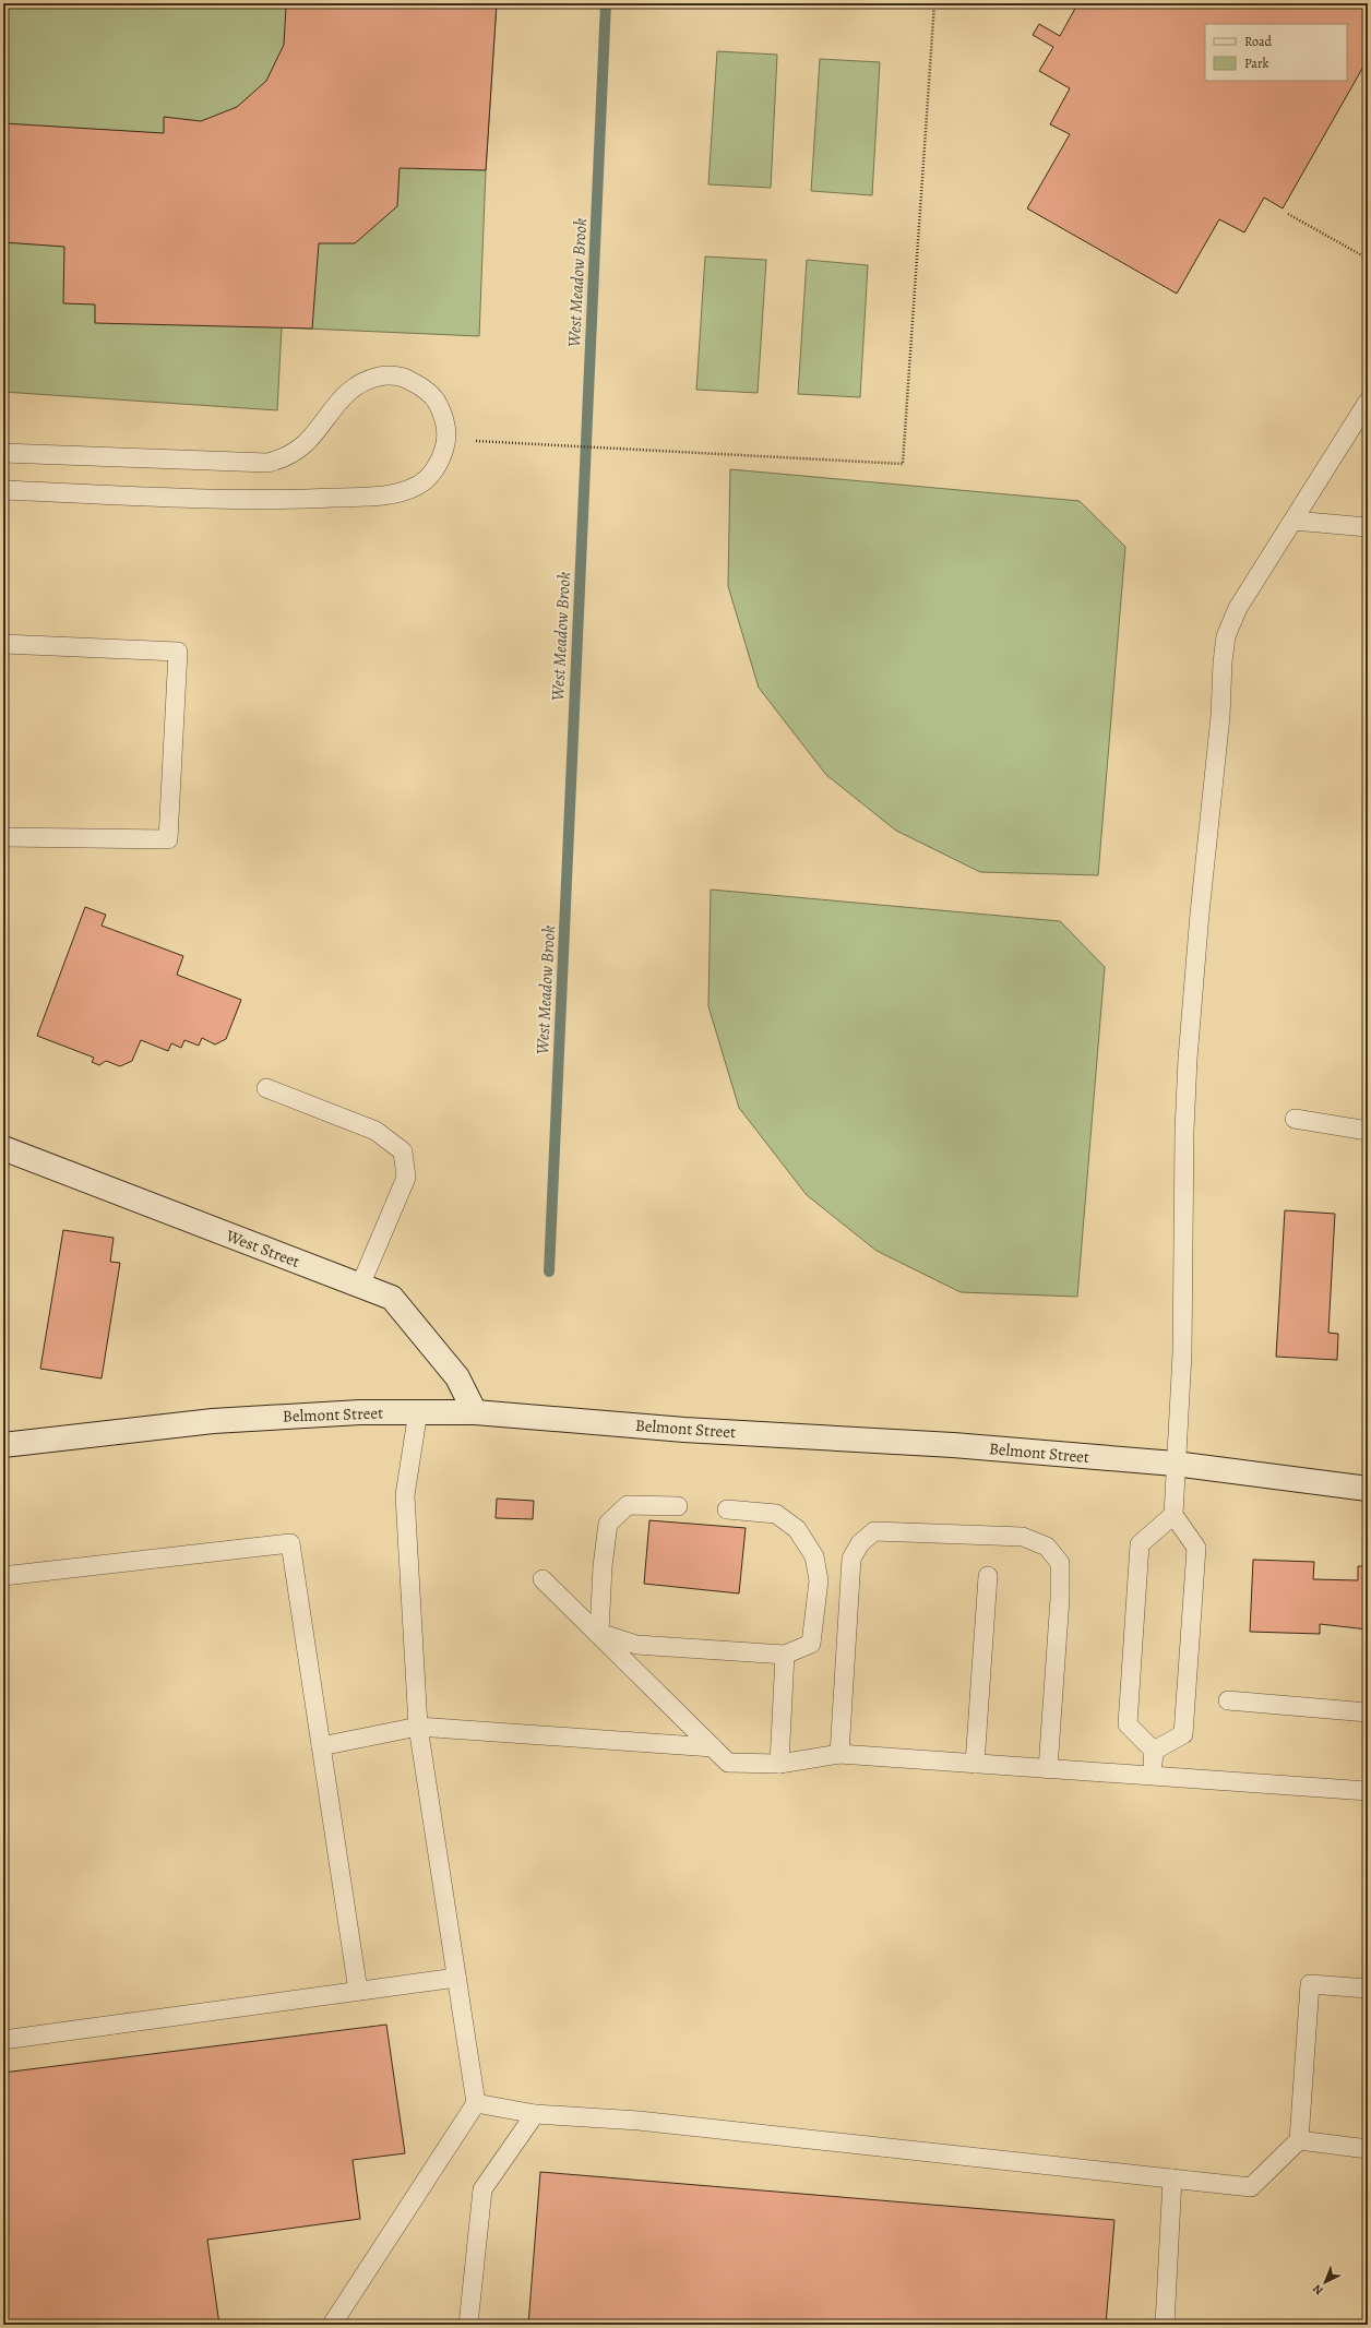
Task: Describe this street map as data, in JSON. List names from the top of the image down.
{
  "streets": {
    "main road": ["West Street", "Belmont Street"]
  },
  "crossings": [
    ["West Street", "Belmont Street"]
  ],
  "water": ["West Meadow Brook"],
  "legend": ["Road", "Park"],
  "north": "bottom left"
}
